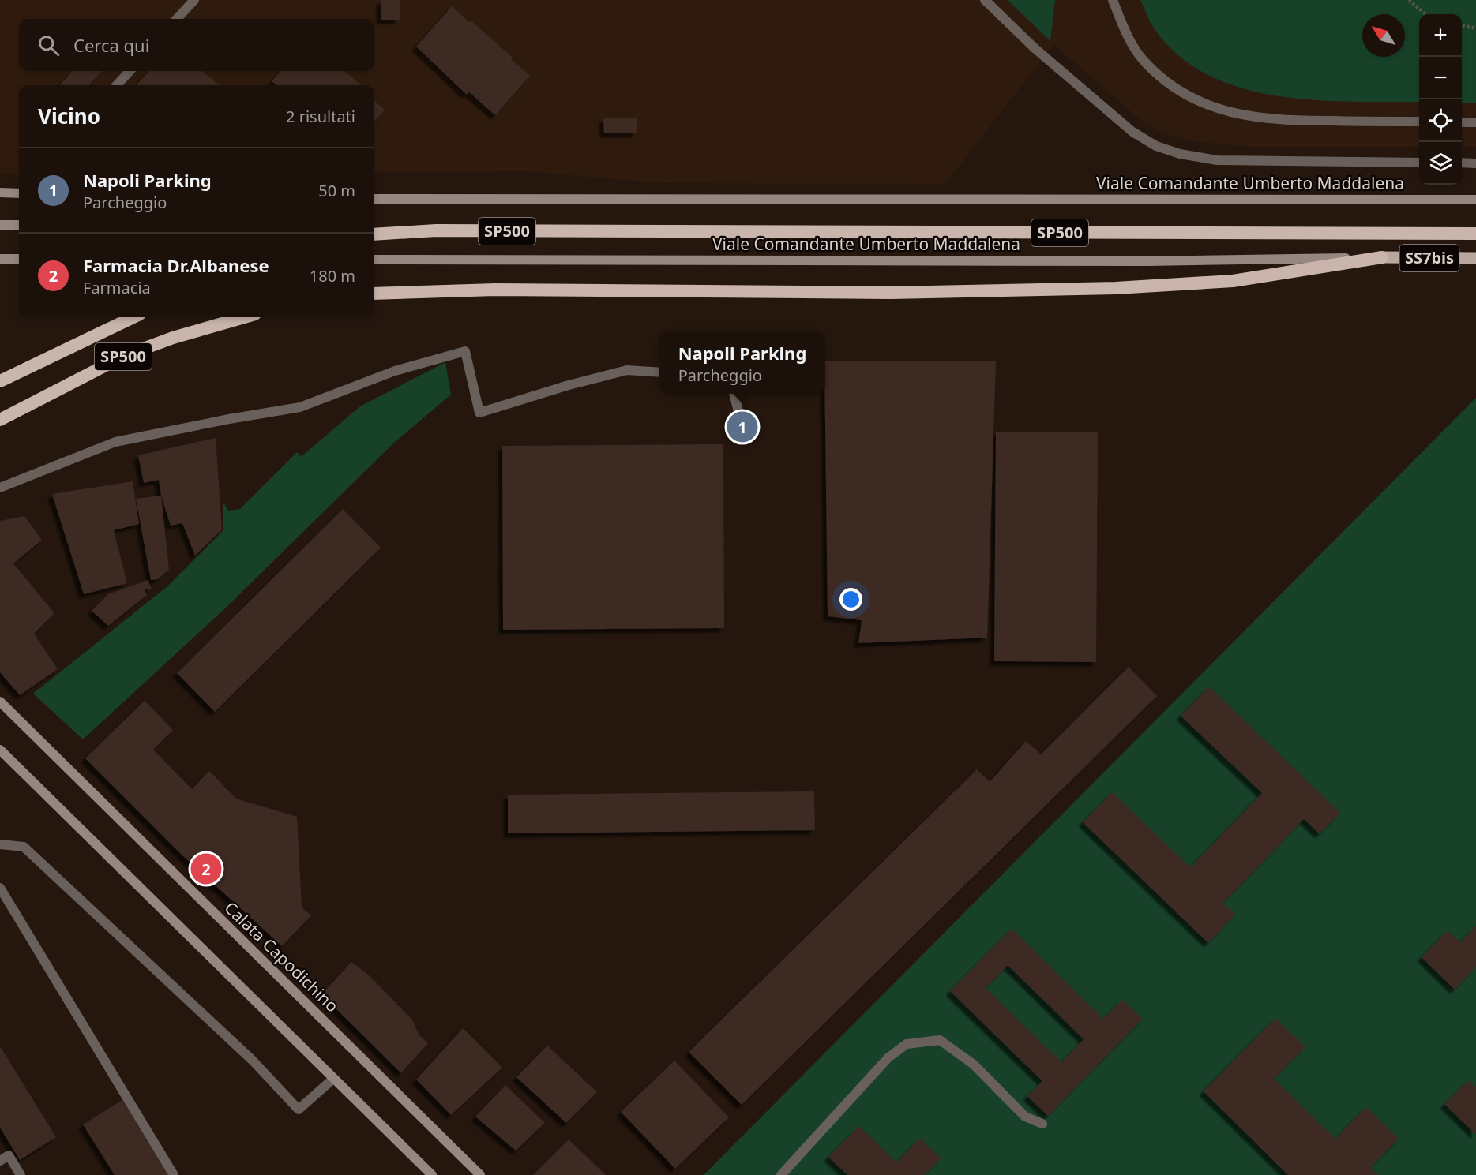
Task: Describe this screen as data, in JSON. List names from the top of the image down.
{
  "streets": {
    "highway": ["SP500"],
    "main road": ["Viale Comandante Umberto Maddalena", "SS7bis", "Calata Capodichino"]
  },
  "north": "top left",
  "page": {
    "map_buttons": ["+", "−"],
    "search": "Cerca qui",
    "heading": ["Vicino", "2 risultati"],
    "list": [
      {
        "mark": "1",
        "name": "Napoli Parking",
        "note": "Parcheggio",
        "value": "50 m"
      },
      {
        "mark": "2",
        "name": "Farmacia Dr.Albanese",
        "note": "Farmacia",
        "value": "180 m"
      }
    ],
    "popup": ["Napoli Parking", "Parcheggio"],
    "pins": ["1", "2"]
  }
}
